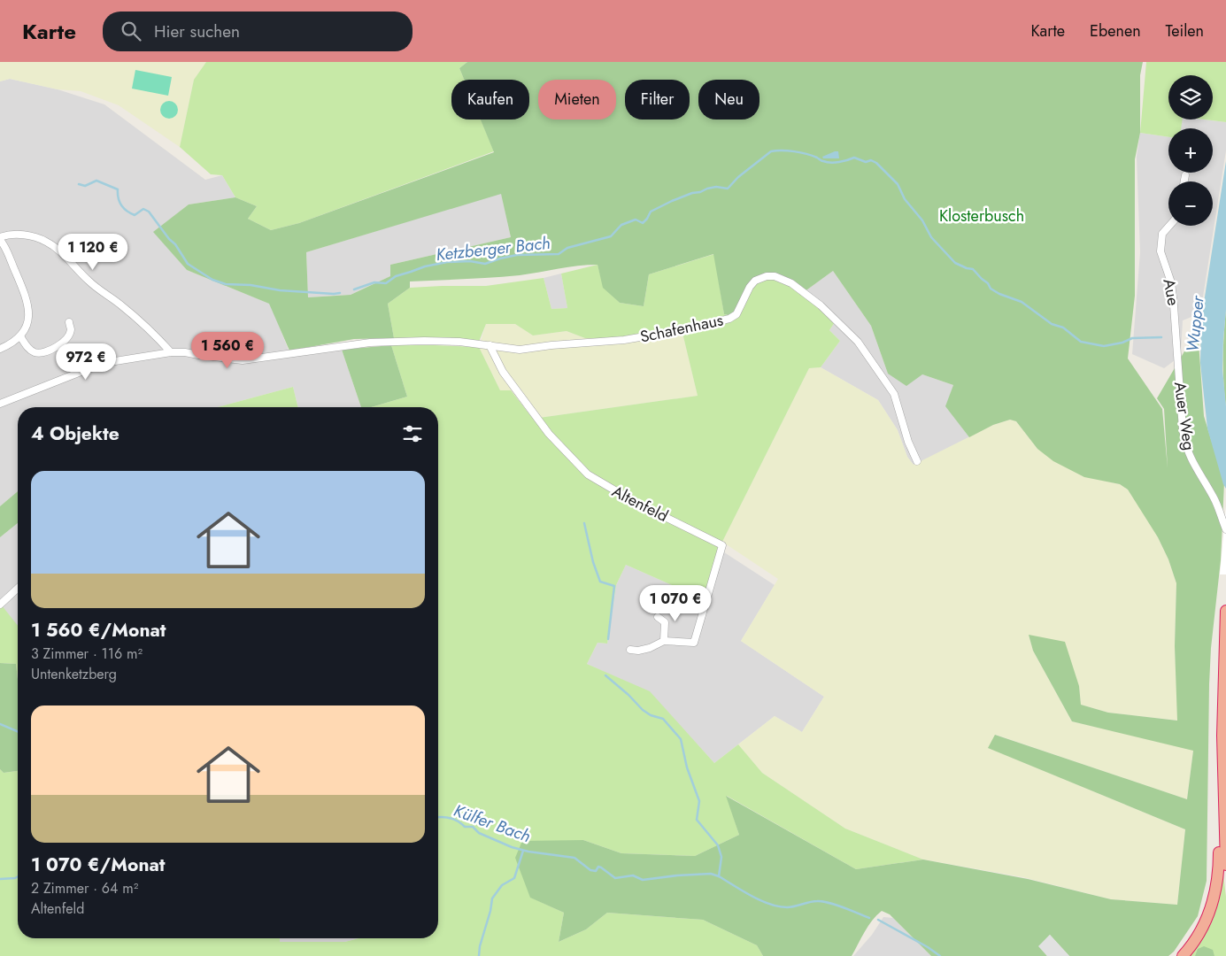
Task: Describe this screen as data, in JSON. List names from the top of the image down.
{
  "streets": {
    "street": [
      "Aue",
      "Schafenhaus",
      "Auer Weg",
      "Altenfeld"
    ]
  },
  "crossings": [
    ["Aue", "Auer Weg"],
    ["Schafenhaus", "Altenfeld"]
  ],
  "water": ["Ketzberger Bach", "Wupper", "Külfer Bach"],
  "parks": ["Klosterbusch"],
  "page": {
    "header": "Karte",
    "search": "Hier suchen",
    "nav": ["Karte", "Ebenen", "Teilen"],
    "map_buttons": ["+", "−"],
    "chip": [
      "Kaufen",
      "Mieten",
      "Filter",
      "Neu"
    ],
    "price": [
      "1 120 €",
      "1 560 €",
      "972 €",
      "1 070 €"
    ],
    "heading": "4 Objekte",
    "list": [
      {
        "name": "1 560 €/Monat",
        "note": "3 Zimmer · 116 m² · Untenketzberg"
      },
      {
        "name": "1 070 €/Monat",
        "note": "2 Zimmer · 64 m² · Altenfeld"
      }
    ]
  }
}
